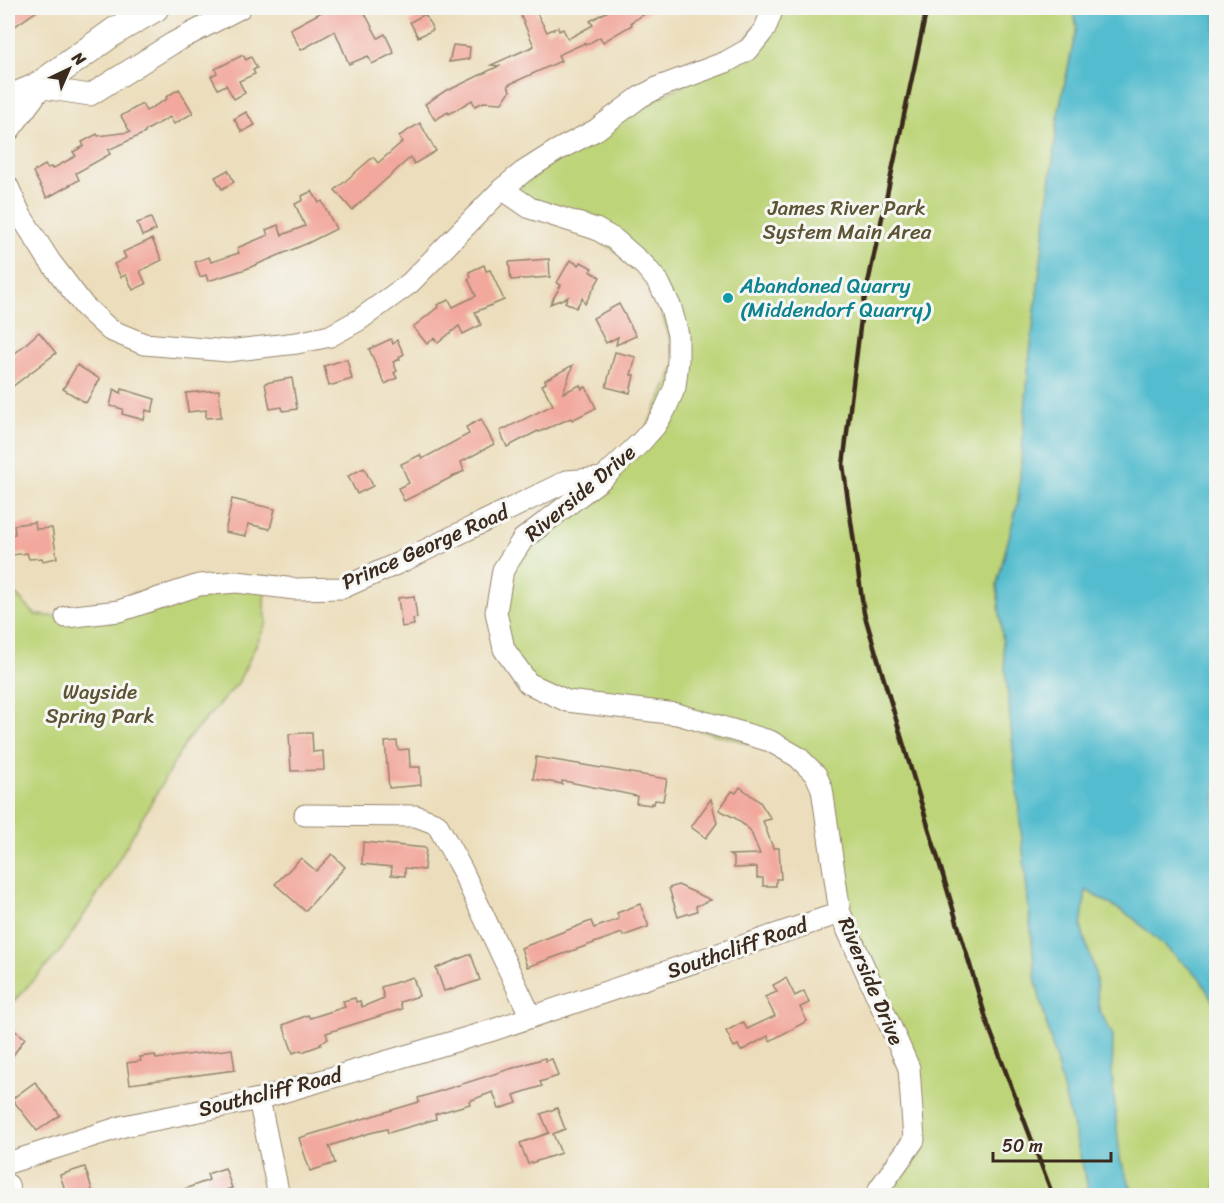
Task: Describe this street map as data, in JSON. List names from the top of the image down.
{
  "streets": {
    "street": ["Riverside Drive", "Prince George Road", "Southcliff Road"]
  },
  "crossings": [
    ["Riverside Drive", "Prince George Road"],
    ["Riverside Drive", "Southcliff Road"]
  ],
  "parks": ["James River Park System Main Area", "Wayside Spring Park"],
  "places": ["Abandoned Quarry (Middendorf Quarry)"],
  "scale_bar": "50 m",
  "north": "top right"
}
